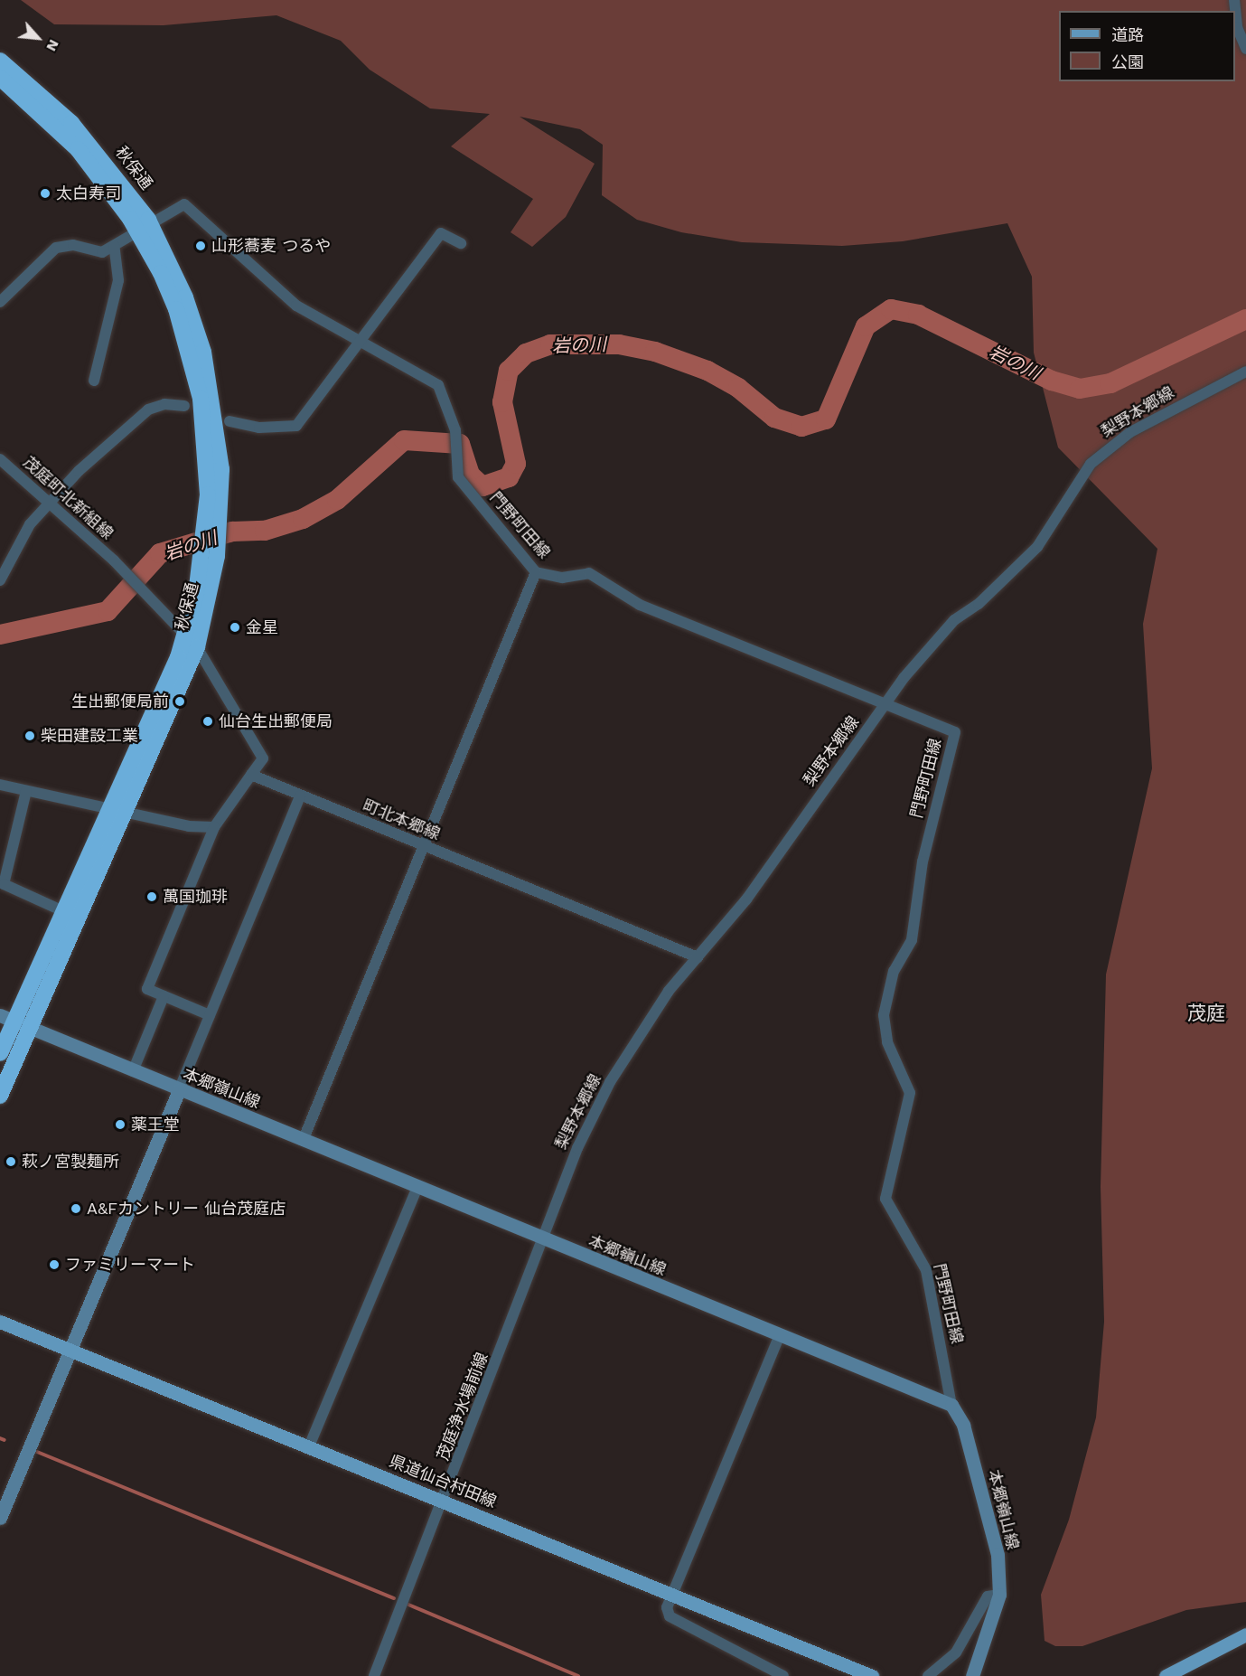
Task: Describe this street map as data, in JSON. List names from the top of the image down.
{
  "streets": {
    "highway": ["秋保通"],
    "main road": ["県道仙台村田線"],
    "street": [
      "梨野本郷線",
      "茂庭町北新組線",
      "門野町田線",
      "町北本郷線",
      "本郷嶺山線",
      "茂庭浄水場前線"
    ]
  },
  "crossings": [
    ["秋保通", "茂庭町北新組線"],
    ["秋保通", "本郷嶺山線"],
    ["梨野本郷線", "門野町田線"],
    ["梨野本郷線", "町北本郷線"],
    ["梨野本郷線", "本郷嶺山線"],
    ["梨野本郷線", "茂庭浄水場前線"],
    ["茂庭町北新組線", "町北本郷線"],
    ["門野町田線", "本郷嶺山線"],
    ["本郷嶺山線", "茂庭浄水場前線"],
    ["茂庭浄水場前線", "県道仙台村田線"]
  ],
  "districts": ["茂庭"],
  "water": ["岩の川"],
  "places": [
    "太白寿司",
    "山形蕎麦 つるや",
    "金星",
    "生出郵便局前",
    "仙台生出郵便局",
    "柴田建設工業",
    "萬国珈琲",
    "薬王堂",
    "萩ノ宮製麺所",
    "A&Fカントリー 仙台茂庭店",
    "ファミリーマート"
  ],
  "legend": ["道路", "公園"],
  "north": "bottom right"
}
